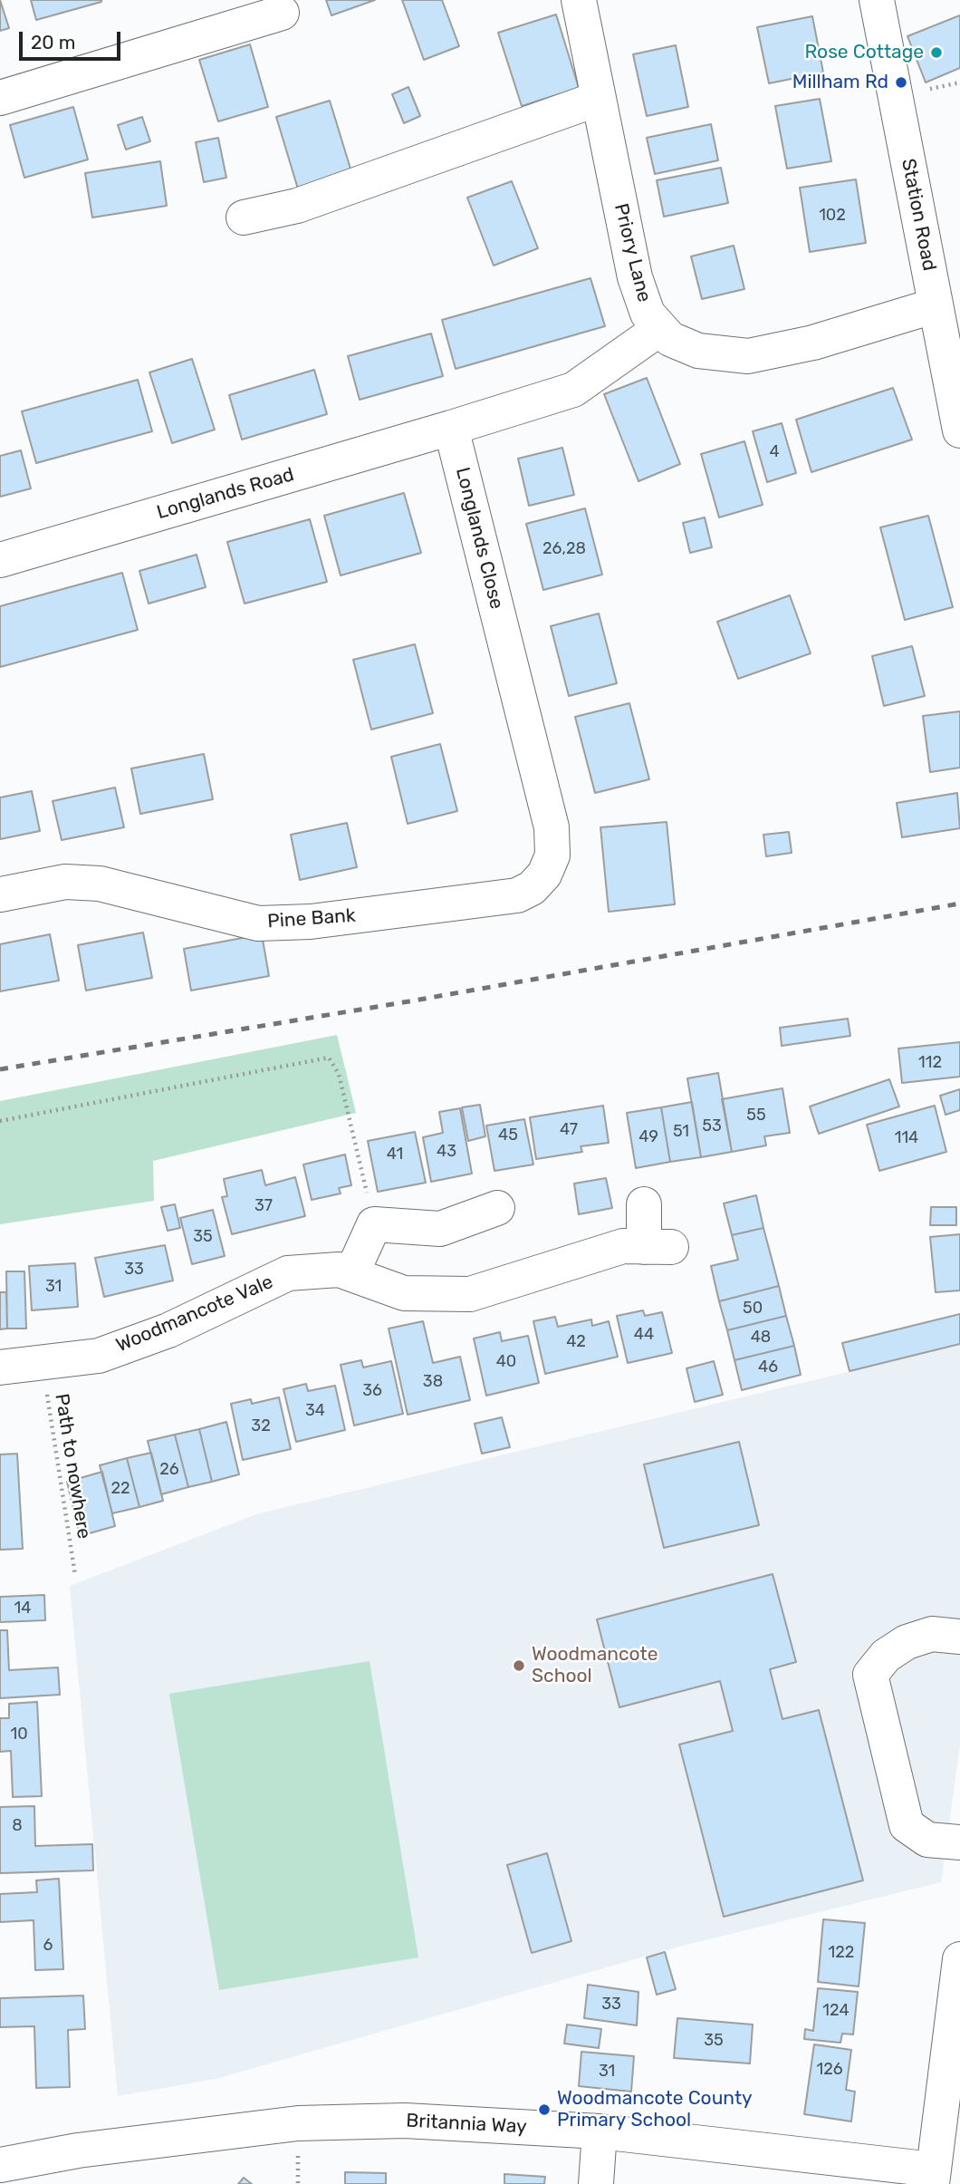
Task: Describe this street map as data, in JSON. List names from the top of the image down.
{
  "streets": {
    "street": [
      "Station Road",
      "Priory Lane",
      "Longlands Road",
      "Longlands Close",
      "Pine Bank",
      "Woodmancote Vale",
      "Britannia Way"
    ],
    "path": ["Path to nowhere"]
  },
  "crossings": [
    ["Station Road", "Priory Lane"],
    ["Longlands Road", "Longlands Close"],
    ["Longlands Close", "Pine Bank"],
    ["Woodmancote Vale", "Path to nowhere"]
  ],
  "places": [
    "Rose Cottage",
    "Millham Rd",
    "Woodmancote School",
    "Woodmancote County Primary School"
  ],
  "house_numbers": [
    "102",
    "4",
    "26,28",
    "112",
    "55",
    "53",
    "47",
    "51",
    "45",
    "49",
    "114",
    "43",
    "41",
    "37",
    "35",
    "33",
    "31",
    "50",
    "44",
    "48",
    "42",
    "40",
    "46",
    "38",
    "36",
    "34",
    "32",
    "26",
    "22",
    "14",
    "10",
    "8",
    "6",
    "122",
    "33",
    "124",
    "35",
    "126",
    "31"
  ],
  "scale_bar": "20 m"
}
